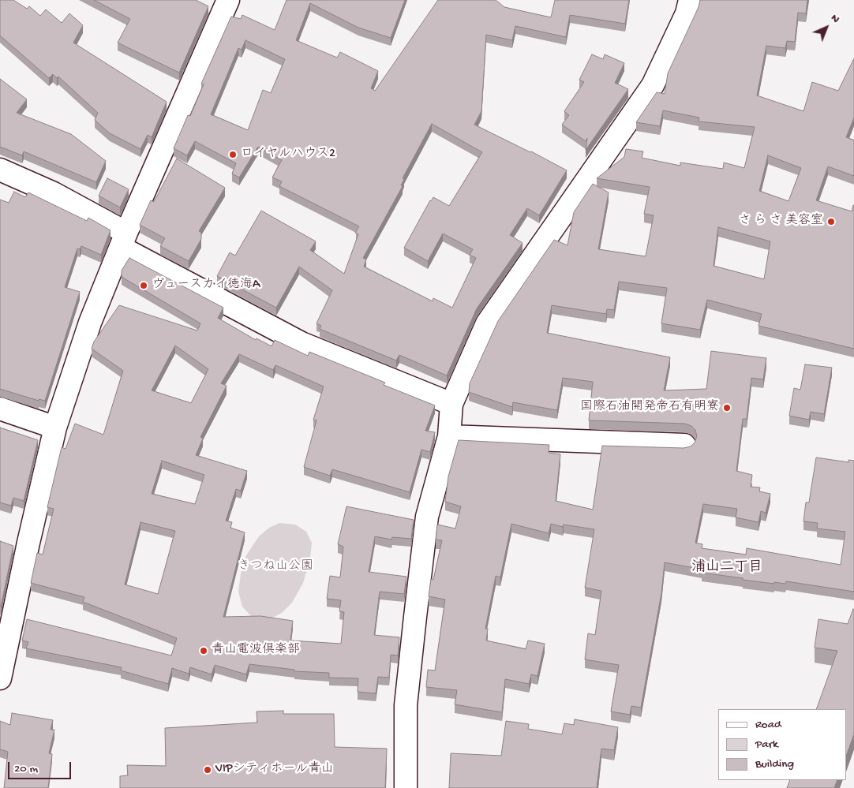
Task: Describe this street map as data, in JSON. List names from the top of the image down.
{
  "districts": ["浦山二丁目"],
  "parks": ["きつね山公園"],
  "places": [
    "ロイヤルハウス2",
    "さ ら さ 美容室",
    "ヴュースカイ徳海A",
    "国際石油開発帝石有明寮",
    "青山電波倶楽部",
    "VIPシティホール青山"
  ],
  "legend": ["Road", "Park", "Building"],
  "scale_bar": "20 m",
  "north": "top right"
}
